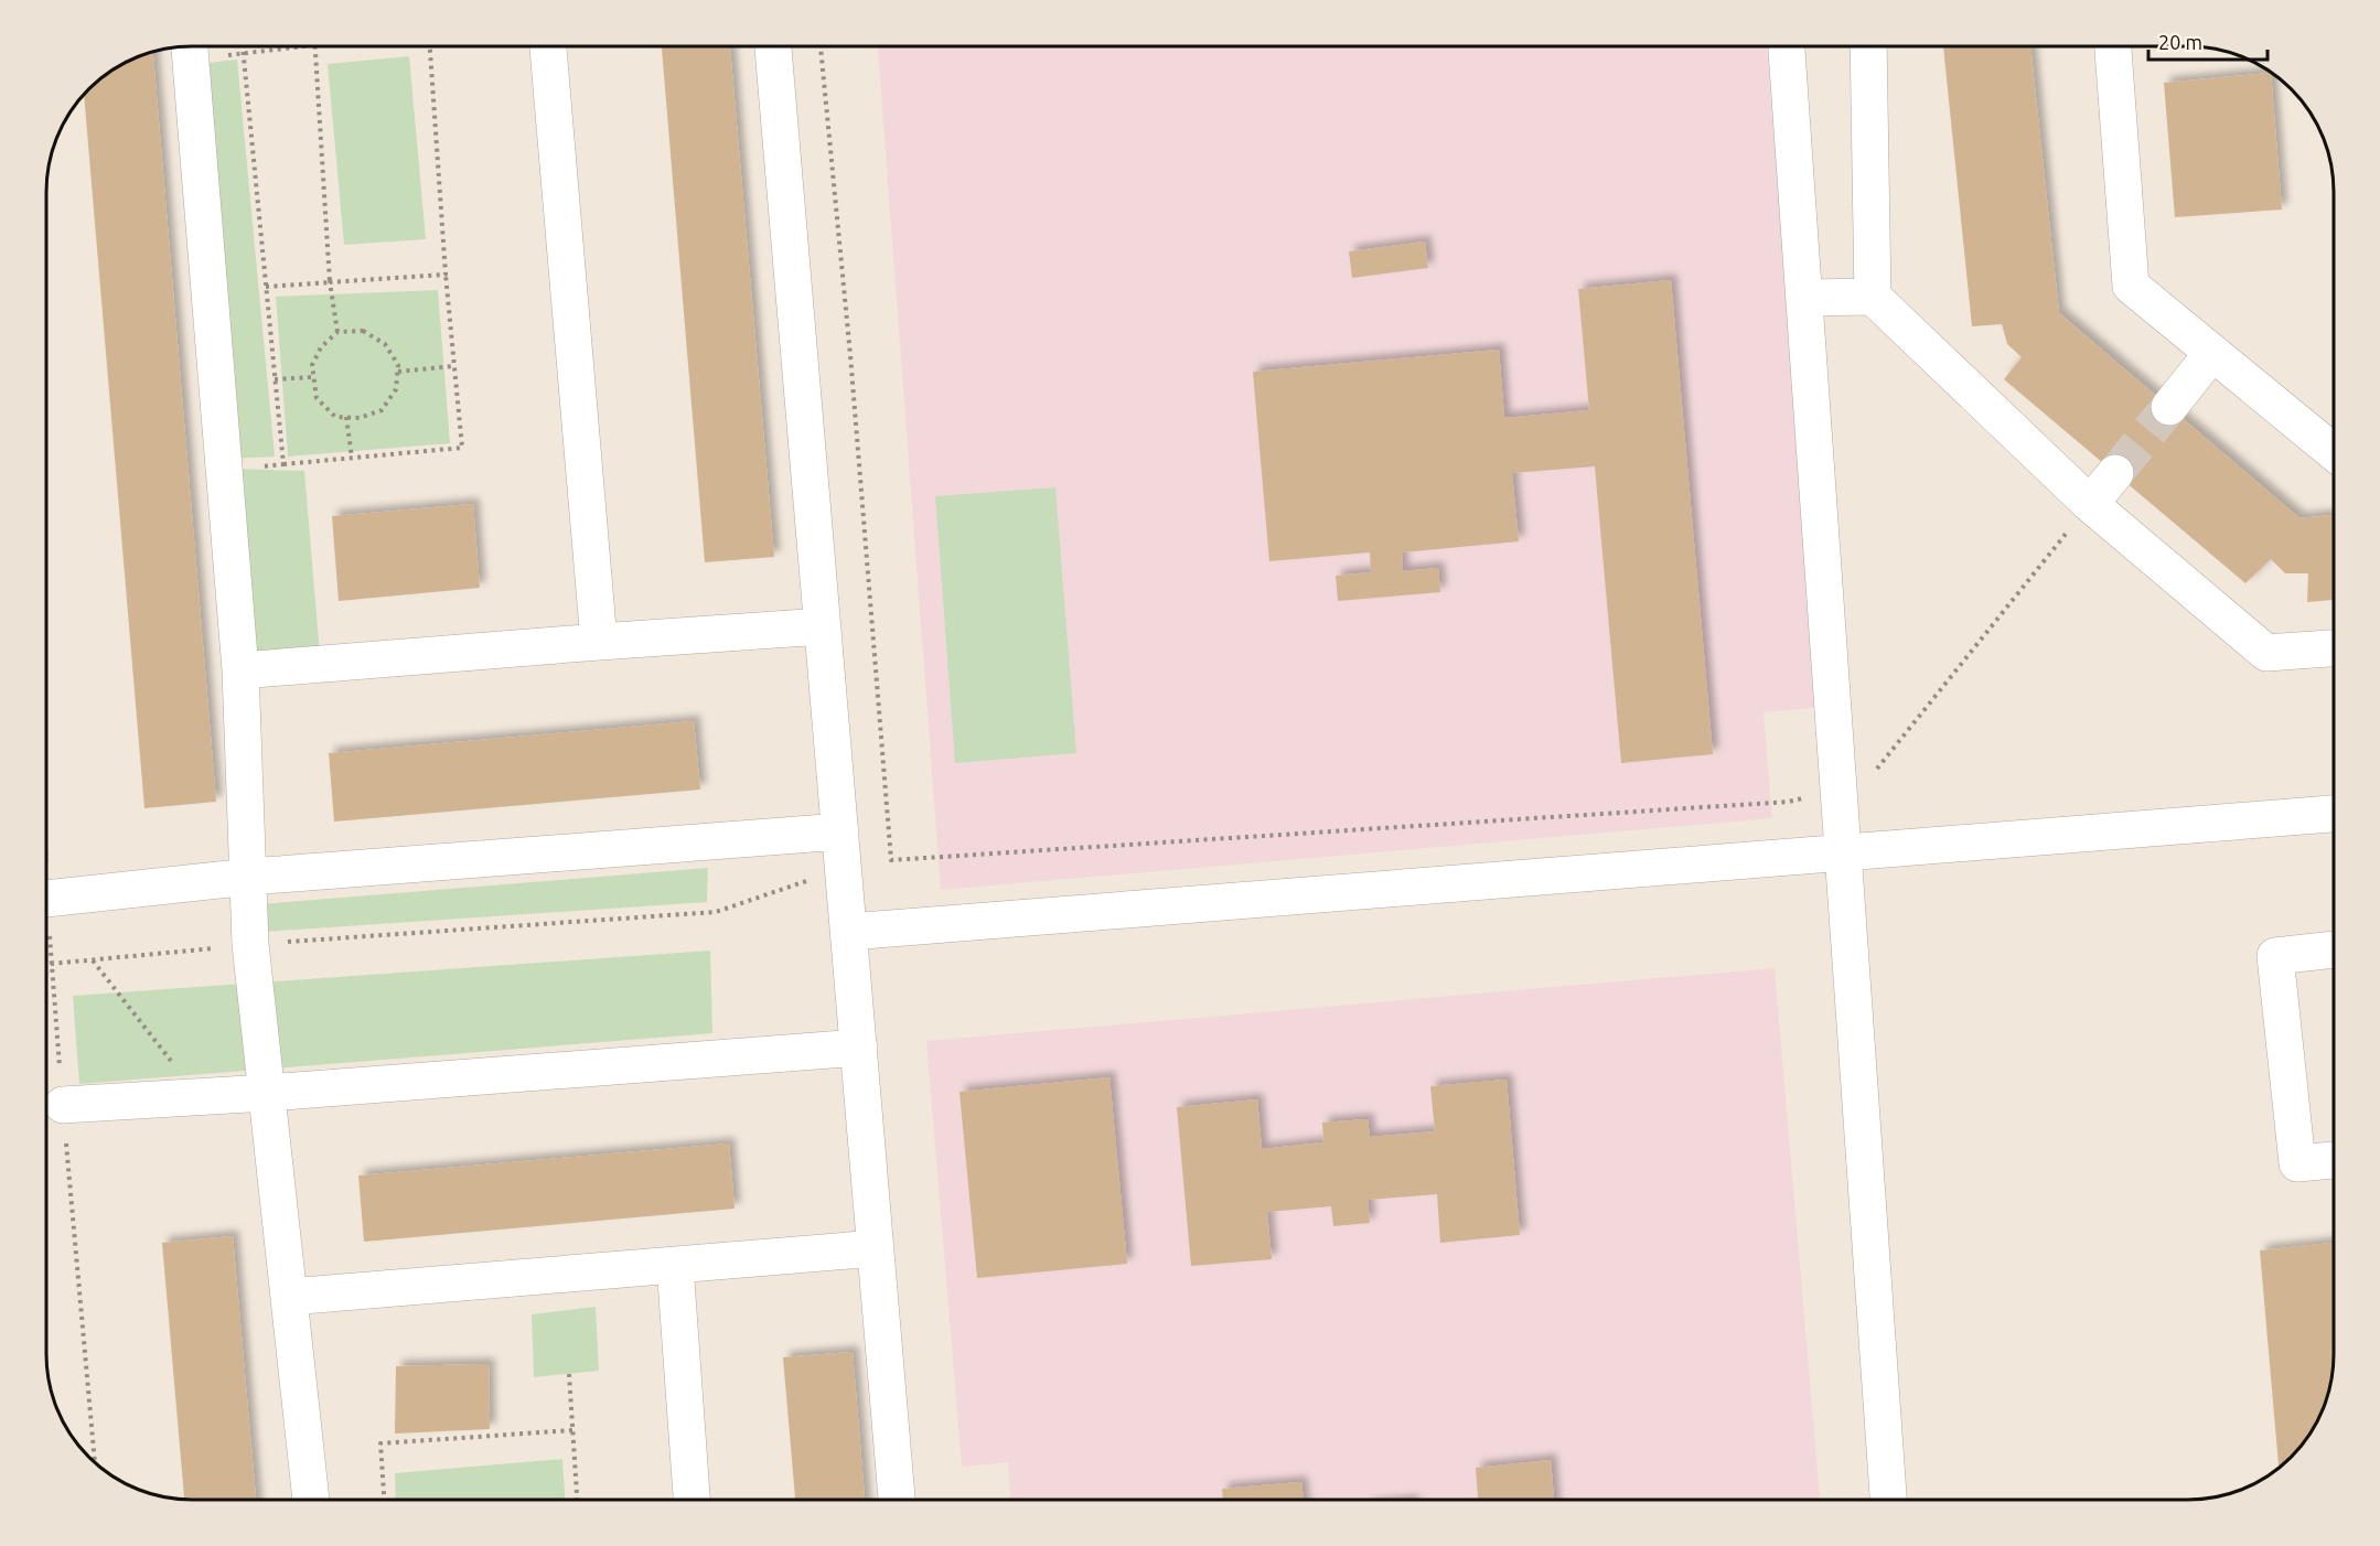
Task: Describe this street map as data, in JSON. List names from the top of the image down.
{
  "scale_bar": "20 m"
}
